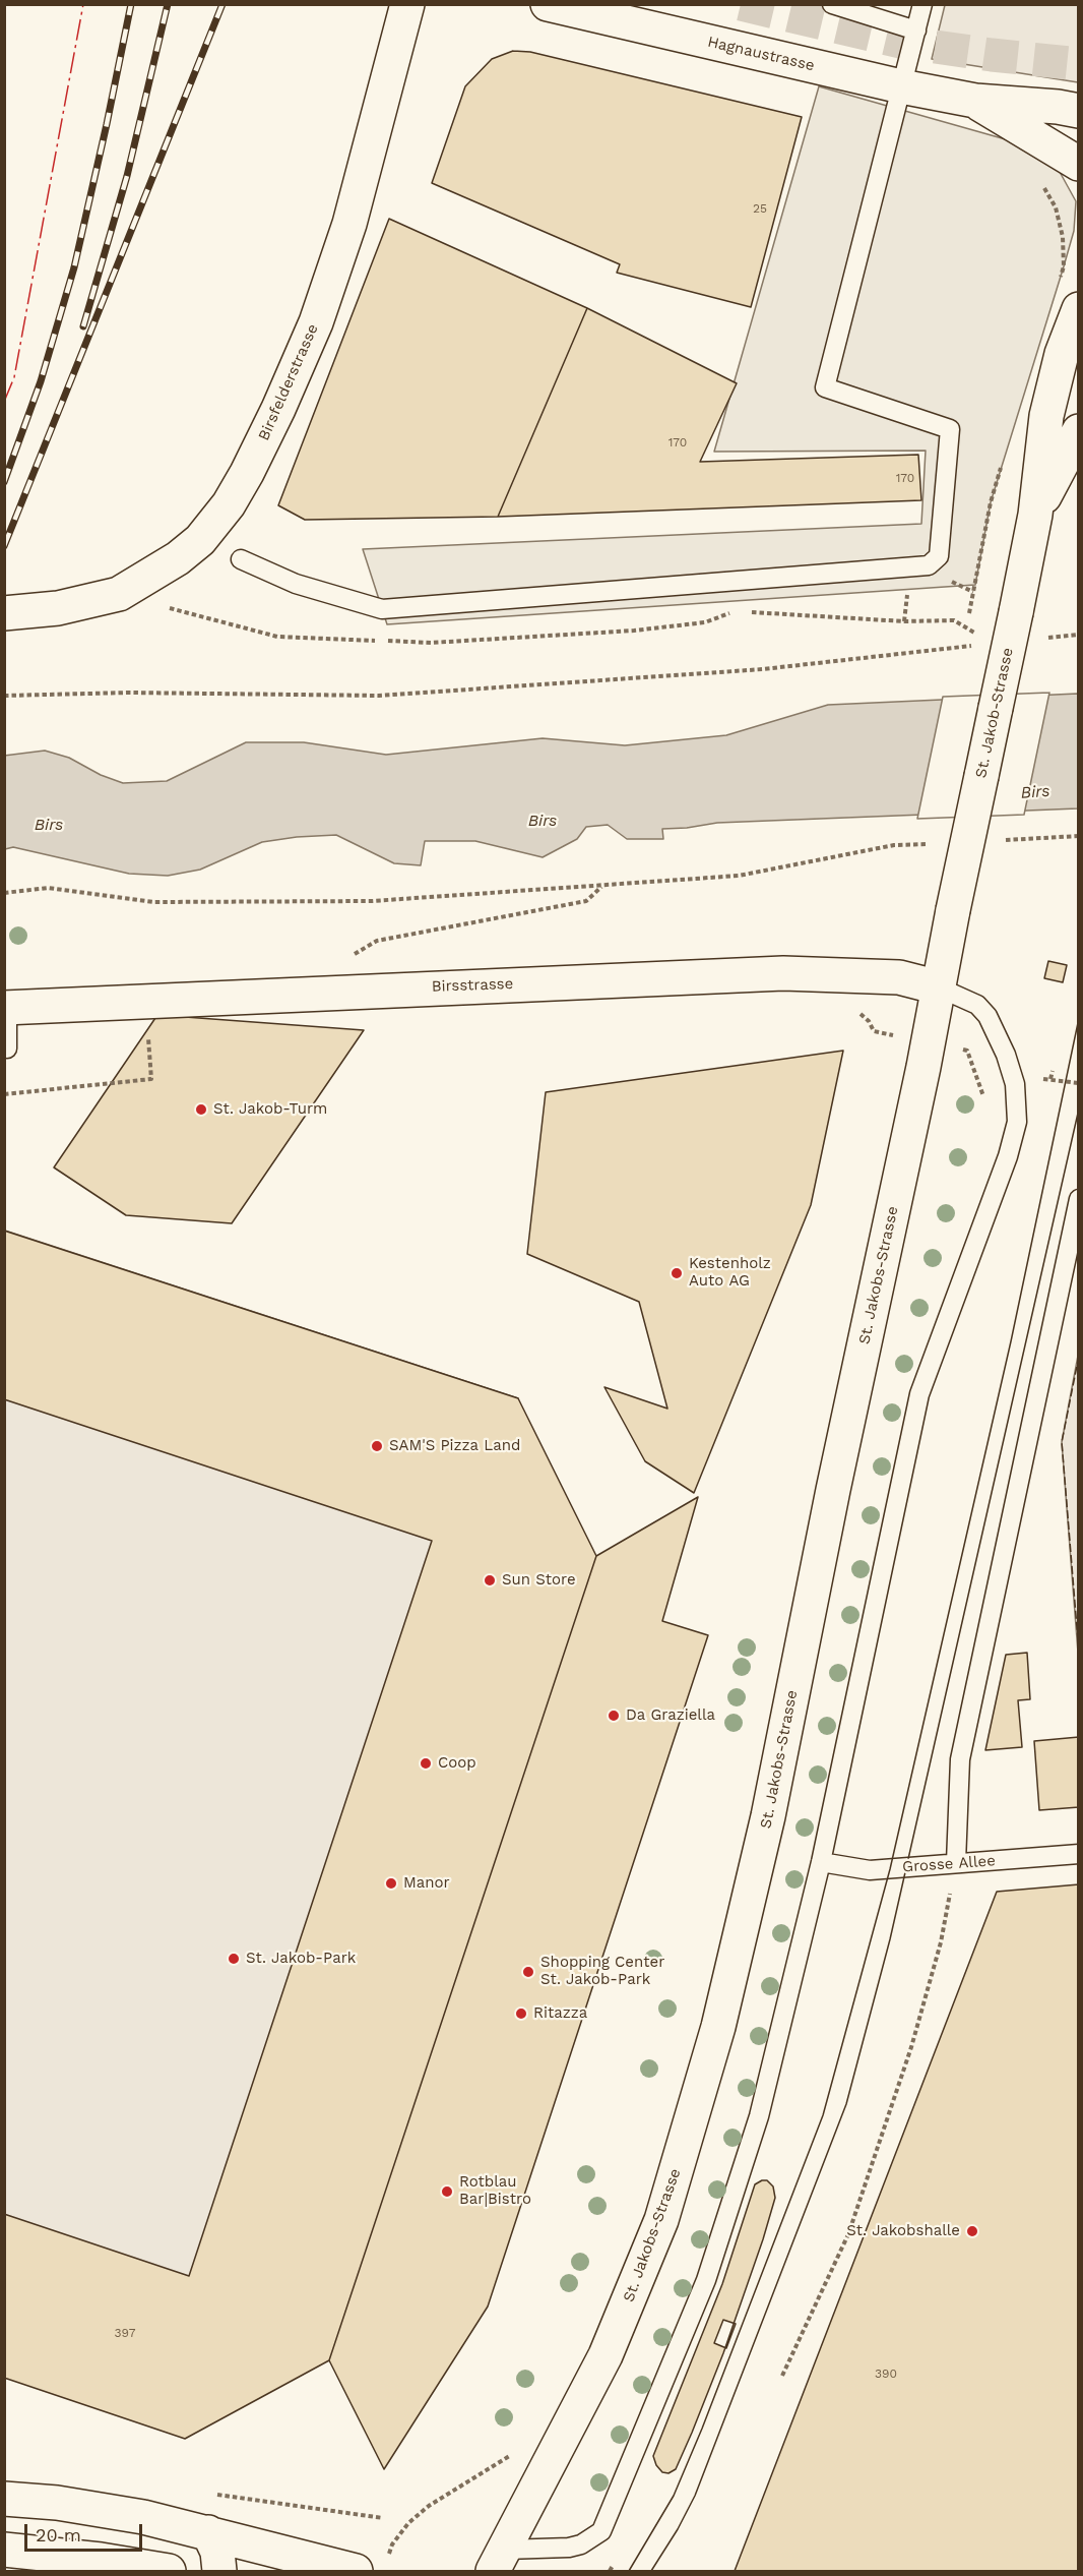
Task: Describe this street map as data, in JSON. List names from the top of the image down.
{
  "streets": {
    "main road": [
      "Hagnaustrasse",
      "Birsfelderstrasse",
      "St. Jakob-Strasse",
      "Birsstrasse",
      "St. Jakobs-Strasse"
    ],
    "lane": ["Grosse Allee"]
  },
  "crossings": [
    ["St. Jakob-Strasse", "St. Jakobs-Strasse"],
    ["Birsstrasse", "St. Jakobs-Strasse"]
  ],
  "water": ["Birs"],
  "places": [
    "St. Jakob-Turm",
    "Kestenholz Auto AG",
    "SAM'S Pizza Land",
    "Sun Store",
    "Da Graziella",
    "Coop",
    "Manor",
    "St. Jakob-Park",
    "Shopping Center St. Jakob-Park",
    "Ritazza",
    "Rotblau Bar|Bistro",
    "St. Jakobshalle"
  ],
  "house_numbers": [
    "25",
    "170",
    "170",
    "397",
    "390"
  ],
  "scale_bar": "20 m"
}
